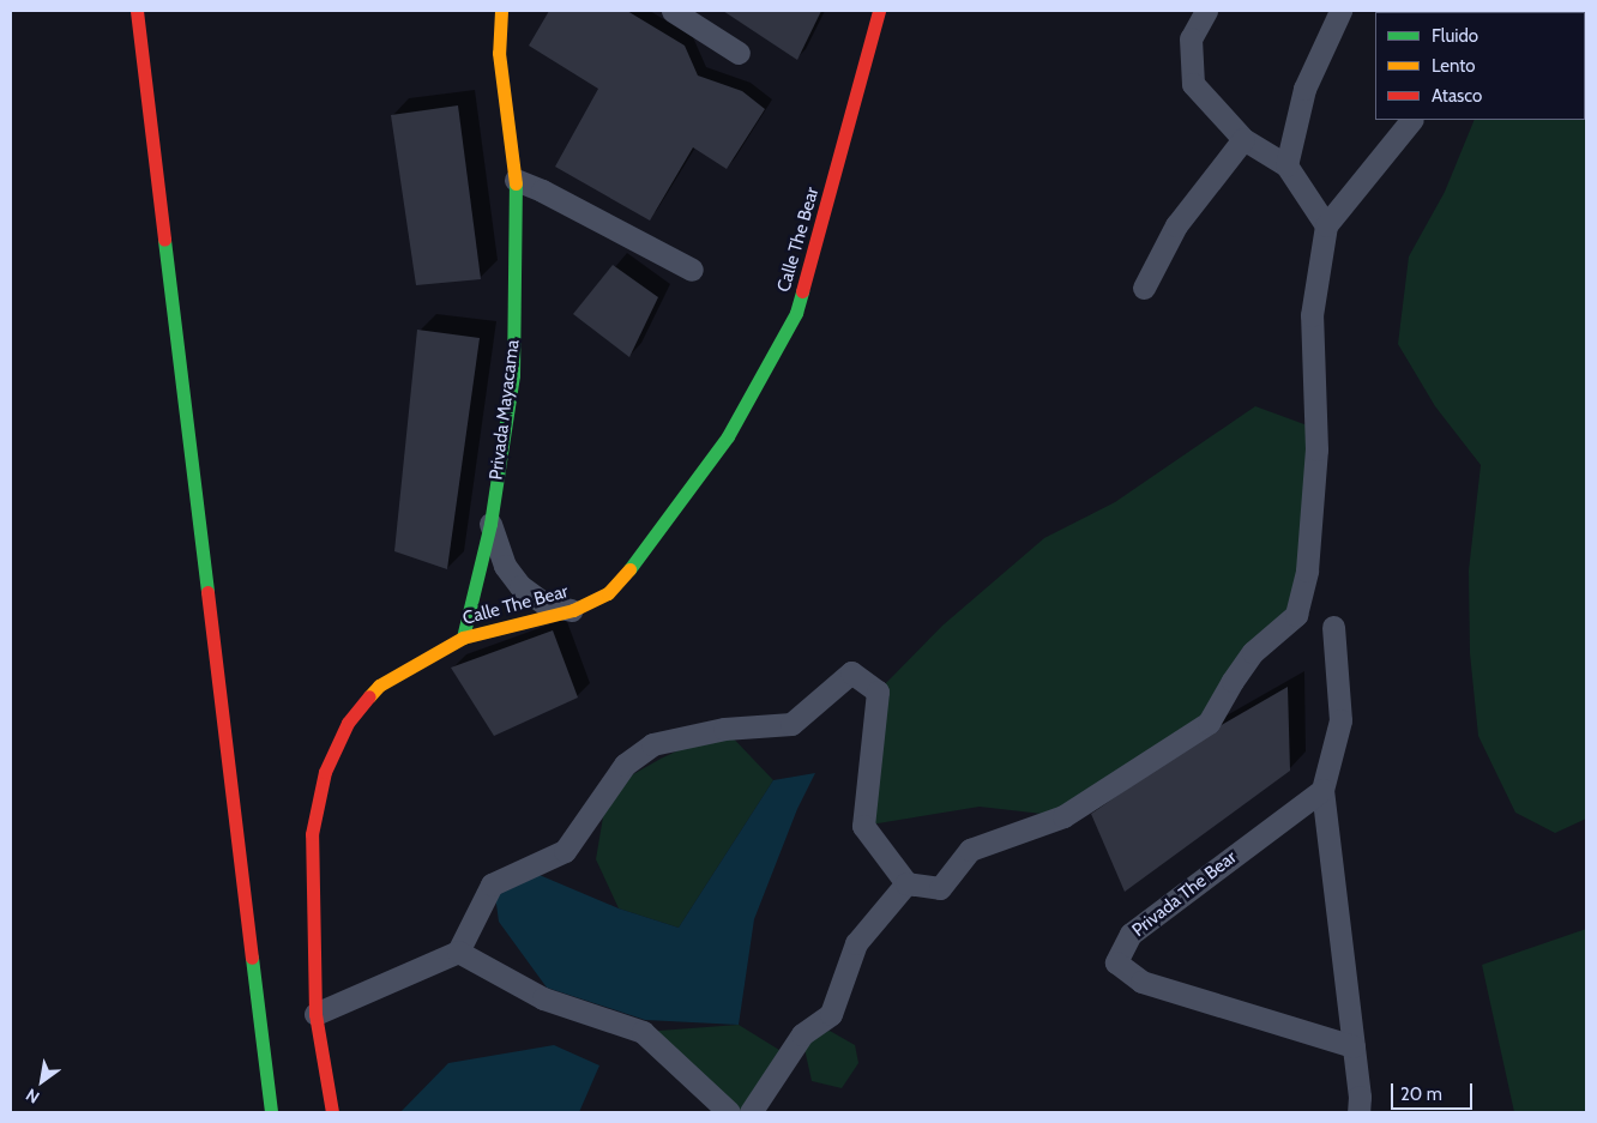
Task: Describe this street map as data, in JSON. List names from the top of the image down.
{
  "streets": {
    "street": ["Calle The Bear", "Privada Mayacama", "Privada The Bear"]
  },
  "crossings": [
    ["Calle The Bear", "Privada Mayacama"]
  ],
  "legend": ["Fluido", "Lento", "Atasco"],
  "scale_bar": "20 m",
  "north": "bottom left"
}
